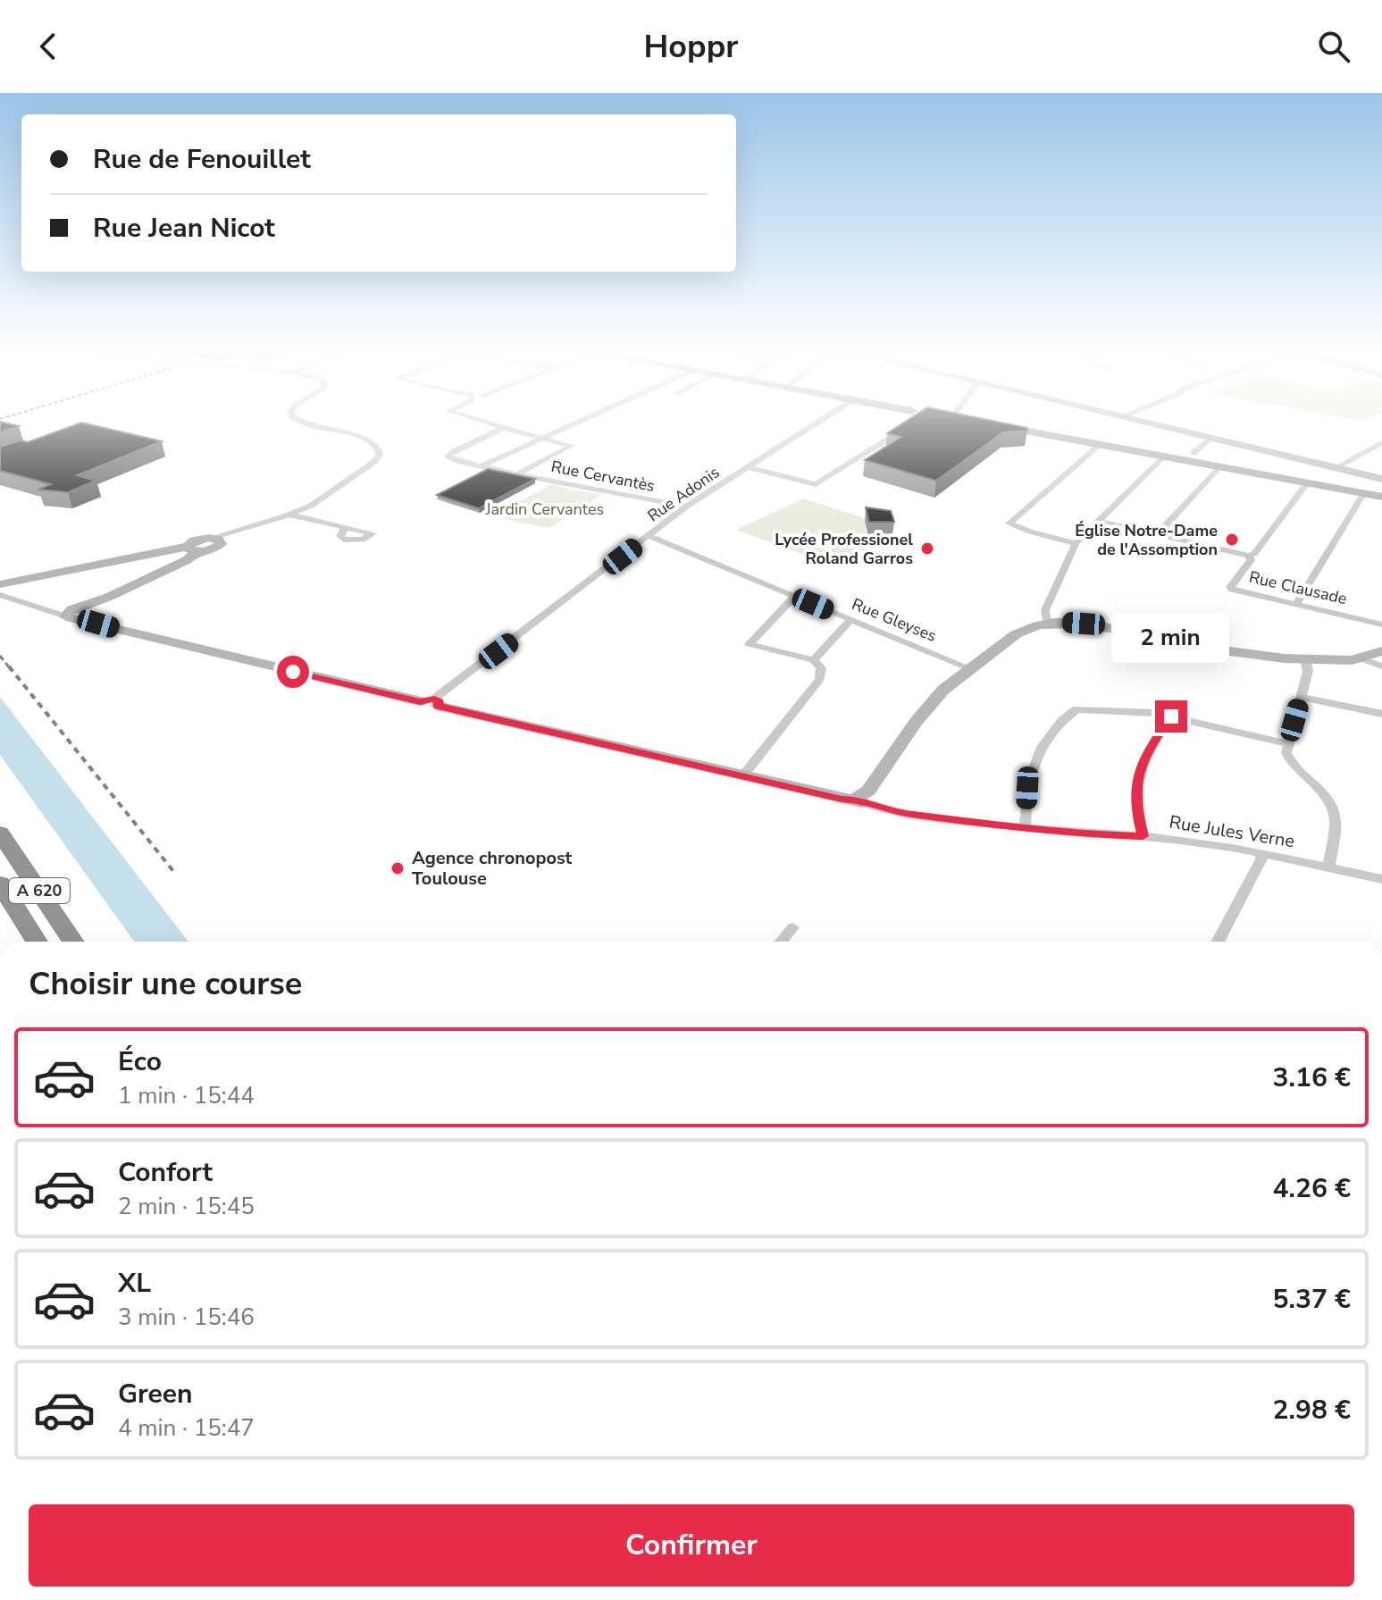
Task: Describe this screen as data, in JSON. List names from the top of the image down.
{
  "streets": {
    "highway": ["A 620"],
    "street": [
      "Rue Cervantès",
      "Rue Adonis",
      "Rue Clausade",
      "Rue Gleyses",
      "Rue Jules Verne"
    ]
  },
  "crossings": [
    ["Rue Cervantès", "Rue Adonis"],
    ["Rue Adonis", "Rue Gleyses"]
  ],
  "parks": ["Jardin Cervantes"],
  "places": ["Église Notre-Dame de l'Assomption", "Lycée Professionel Roland Garros", "Agence chronopost Toulouse"],
  "page": {
    "header": "Hoppr",
    "banner": ["Rue de Fenouillet", "Rue Jean Nicot"],
    "bubble": "2 min",
    "heading": "Choisir une course",
    "list": [
      {
        "name": "Éco",
        "note": "1 min · 15:44",
        "value": "3.16 €"
      },
      {
        "name": "Confort",
        "note": "2 min · 15:45",
        "value": "4.26 €"
      },
      {
        "name": "XL",
        "note": "3 min · 15:46",
        "value": "5.37 €"
      },
      {
        "name": "Green",
        "note": "4 min · 15:47",
        "value": "2.98 €"
      }
    ],
    "buttons": "Confirmer"
  }
}
